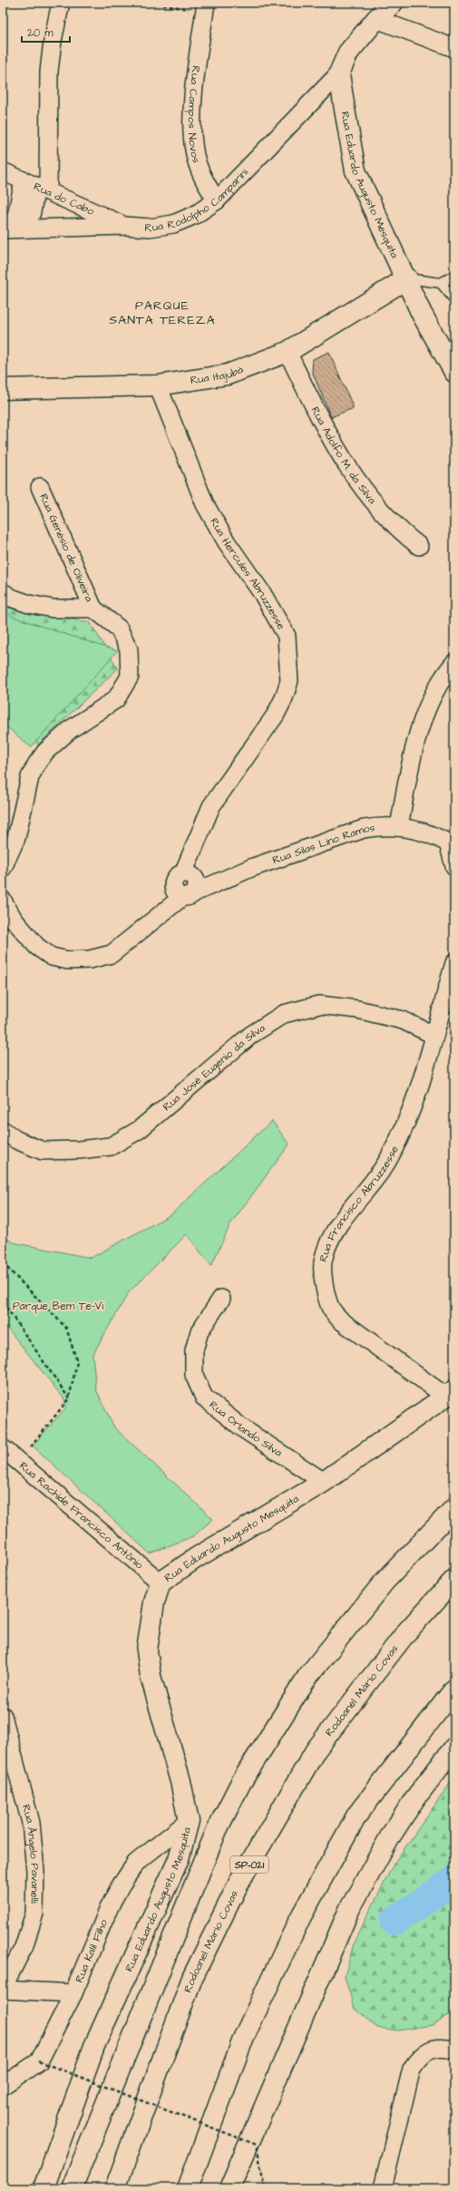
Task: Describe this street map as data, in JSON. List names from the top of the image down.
{
  "streets": {
    "main road": [
      "Rua Eduardo Augusto Mesquita",
      "Rua Itajubá",
      "Rodoanel Mário Covas",
      "SP-021"
    ],
    "street": [
      "Rua Campos Novos",
      "Rua Rodolpho Camparini",
      "Rua do Cabo",
      "Rua Adolfo M. da Silva",
      "Rua Genésio de Oliveira",
      "Rua Hercules Abruzzesse",
      "Rua Silas Lino Ramos",
      "Rua José Eugenio da Silva",
      "Rua Francisco Abruzzesse",
      "Rua Orlando Silva",
      "Rua Rachide Francisco Antônio",
      "Rua Ângelo Pavanelli",
      "Rua Kalil Filho"
    ]
  },
  "crossings": [
    ["Rua Campos Novos", "Rua Rodolpho Camparini"],
    ["Rua Eduardo Augusto Mesquita", "Rua Rodolpho Camparini"],
    ["Rua Eduardo Augusto Mesquita", "Rua Itajubá"],
    ["Rua Eduardo Augusto Mesquita", "Rua Francisco Abruzzesse"],
    ["Rua Eduardo Augusto Mesquita", "Rua Orlando Silva"],
    ["Rua Eduardo Augusto Mesquita", "Rua Rachide Francisco Antônio"],
    ["Rua Eduardo Augusto Mesquita", "Rua Kalil Filho"],
    ["Rua Rodolpho Camparini", "Rua do Cabo"],
    ["Rua Itajubá", "Rua Adolfo M. da Silva"],
    ["Rua Itajubá", "Rua Hercules Abruzzesse"],
    ["Rua Hercules Abruzzesse", "Rua Silas Lino Ramos"],
    ["Rua José Eugenio da Silva", "Rua Francisco Abruzzesse"]
  ],
  "districts": ["PARQUE SANTA TEREZA"],
  "parks": ["Parque Bem Te-Vi"],
  "scale_bar": "20 m"
}
